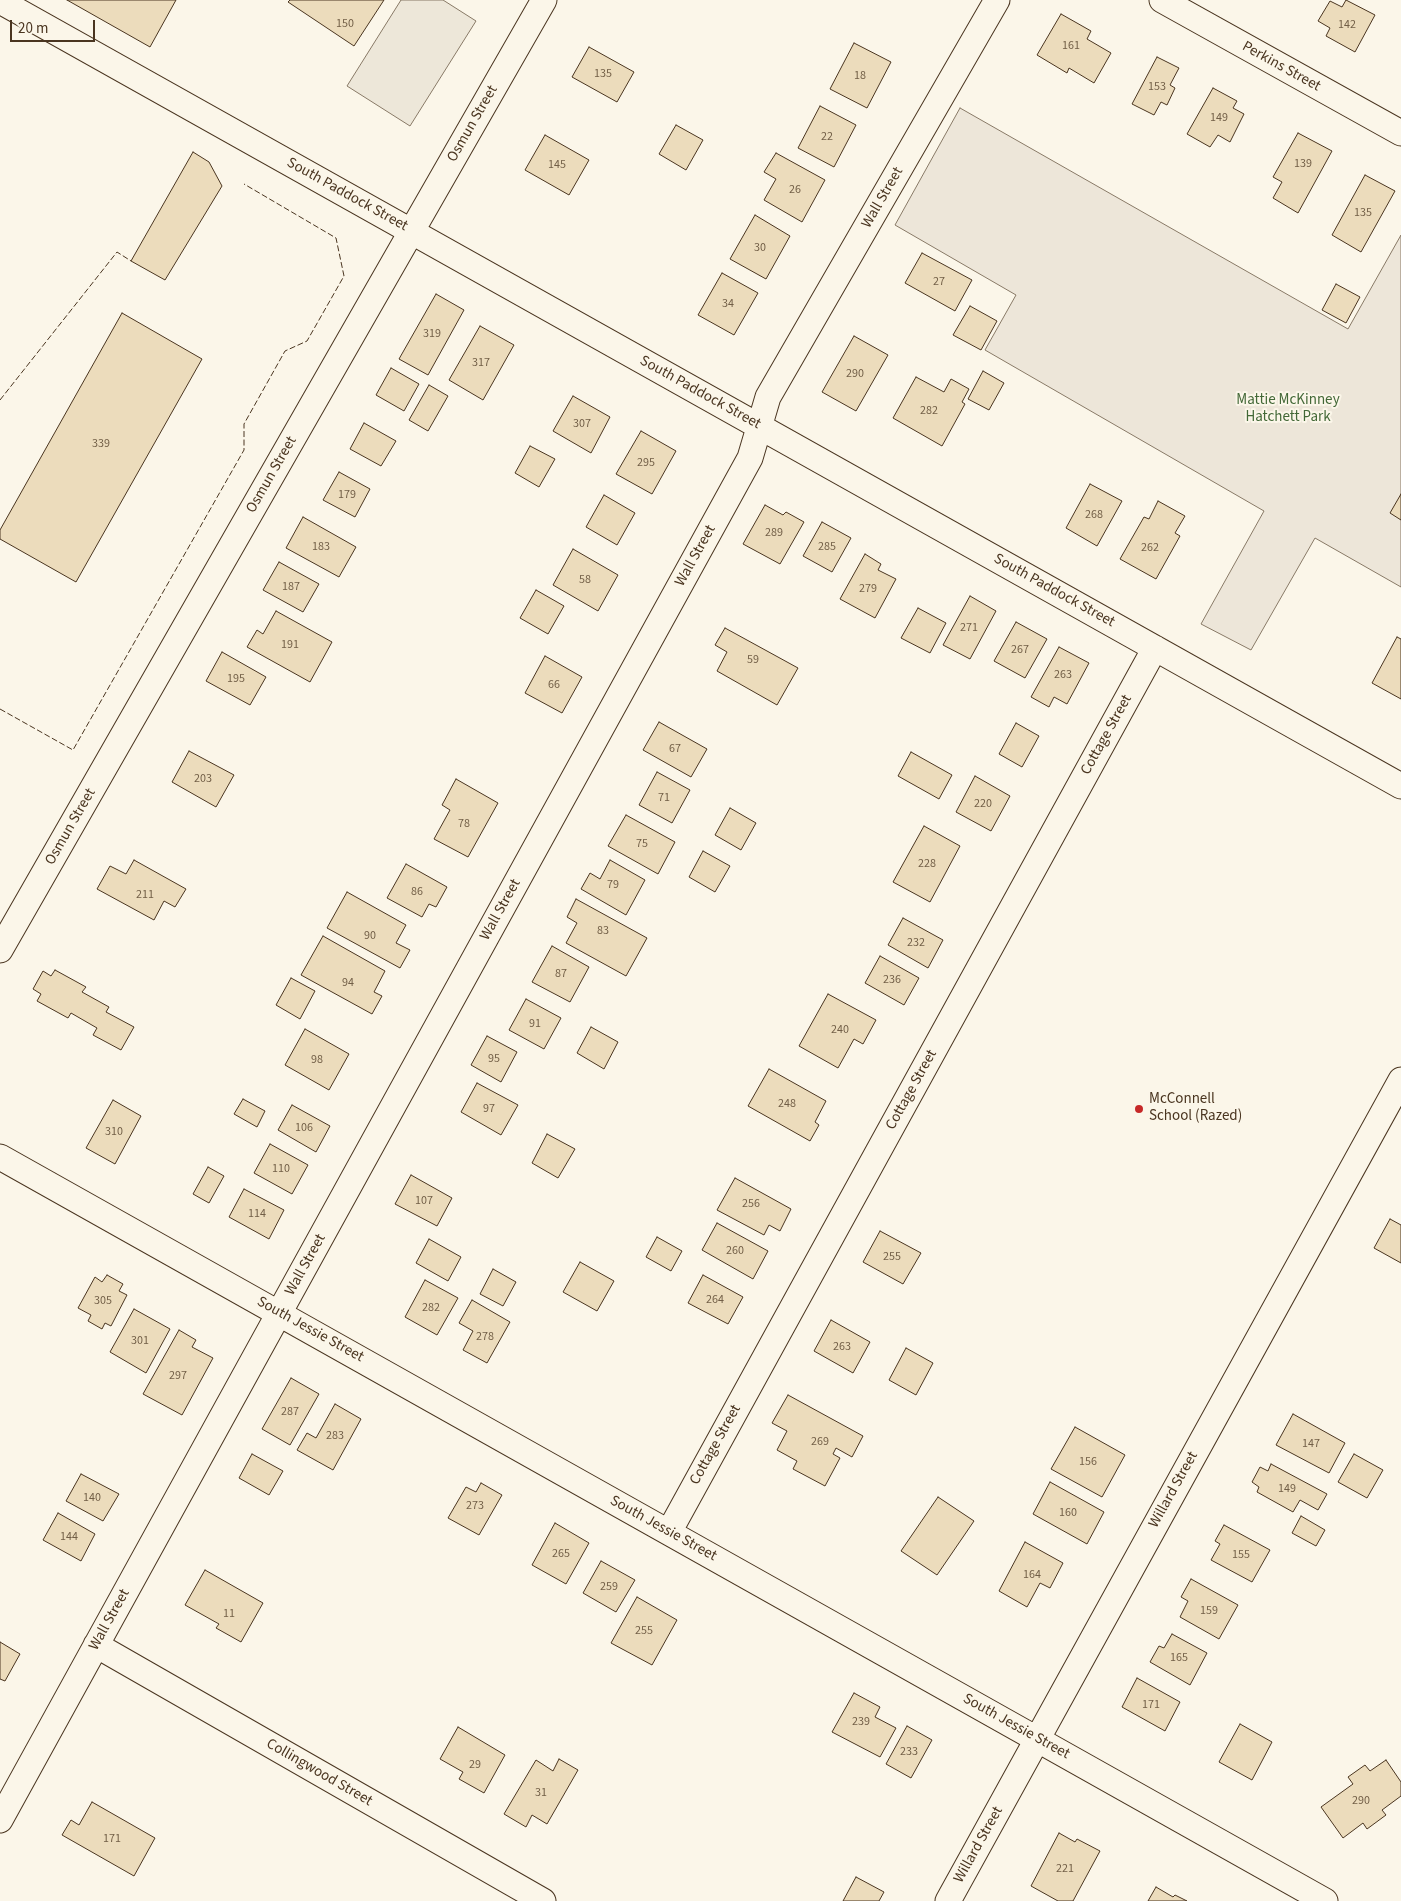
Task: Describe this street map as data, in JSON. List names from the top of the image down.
{
  "streets": {
    "street": [
      "Perkins Street",
      "Osmun Street",
      "South Paddock Street",
      "Wall Street",
      "Cottage Street",
      "South Jessie Street",
      "Willard Street",
      "Collingwood Street"
    ]
  },
  "crossings": [
    ["Osmun Street", "South Paddock Street"],
    ["South Paddock Street", "Wall Street"],
    ["South Paddock Street", "Cottage Street"],
    ["Wall Street", "South Jessie Street"],
    ["Wall Street", "Collingwood Street"],
    ["Cottage Street", "South Jessie Street"],
    ["South Jessie Street", "Willard Street"]
  ],
  "parks": ["Mattie McKinney Hatchett Park"],
  "places": ["McConnell School (Razed)"],
  "house_numbers": [
    "150",
    "142",
    "161",
    "135",
    "18",
    "153",
    "149",
    "22",
    "139",
    "145",
    "26",
    "135",
    "30",
    "27",
    "34",
    "319",
    "317",
    "290",
    "282",
    "307",
    "339",
    "295",
    "179",
    "268",
    "289",
    "183",
    "285",
    "262",
    "58",
    "187",
    "279",
    "271",
    "191",
    "267",
    "59",
    "263",
    "195",
    "66",
    "67",
    "203",
    "71",
    "220",
    "78",
    "75",
    "228",
    "79",
    "86",
    "211",
    "83",
    "90",
    "232",
    "87",
    "236",
    "94",
    "91",
    "240",
    "95",
    "98",
    "248",
    "97",
    "106",
    "310",
    "110",
    "107",
    "256",
    "114",
    "260",
    "255",
    "264",
    "305",
    "282",
    "278",
    "301",
    "263",
    "297",
    "287",
    "283",
    "269",
    "147",
    "156",
    "149",
    "140",
    "273",
    "160",
    "144",
    "265",
    "155",
    "164",
    "259",
    "159",
    "11",
    "255",
    "165",
    "171",
    "239",
    "233",
    "29",
    "31",
    "290",
    "171",
    "221"
  ],
  "scale_bar": "20 m"
}
